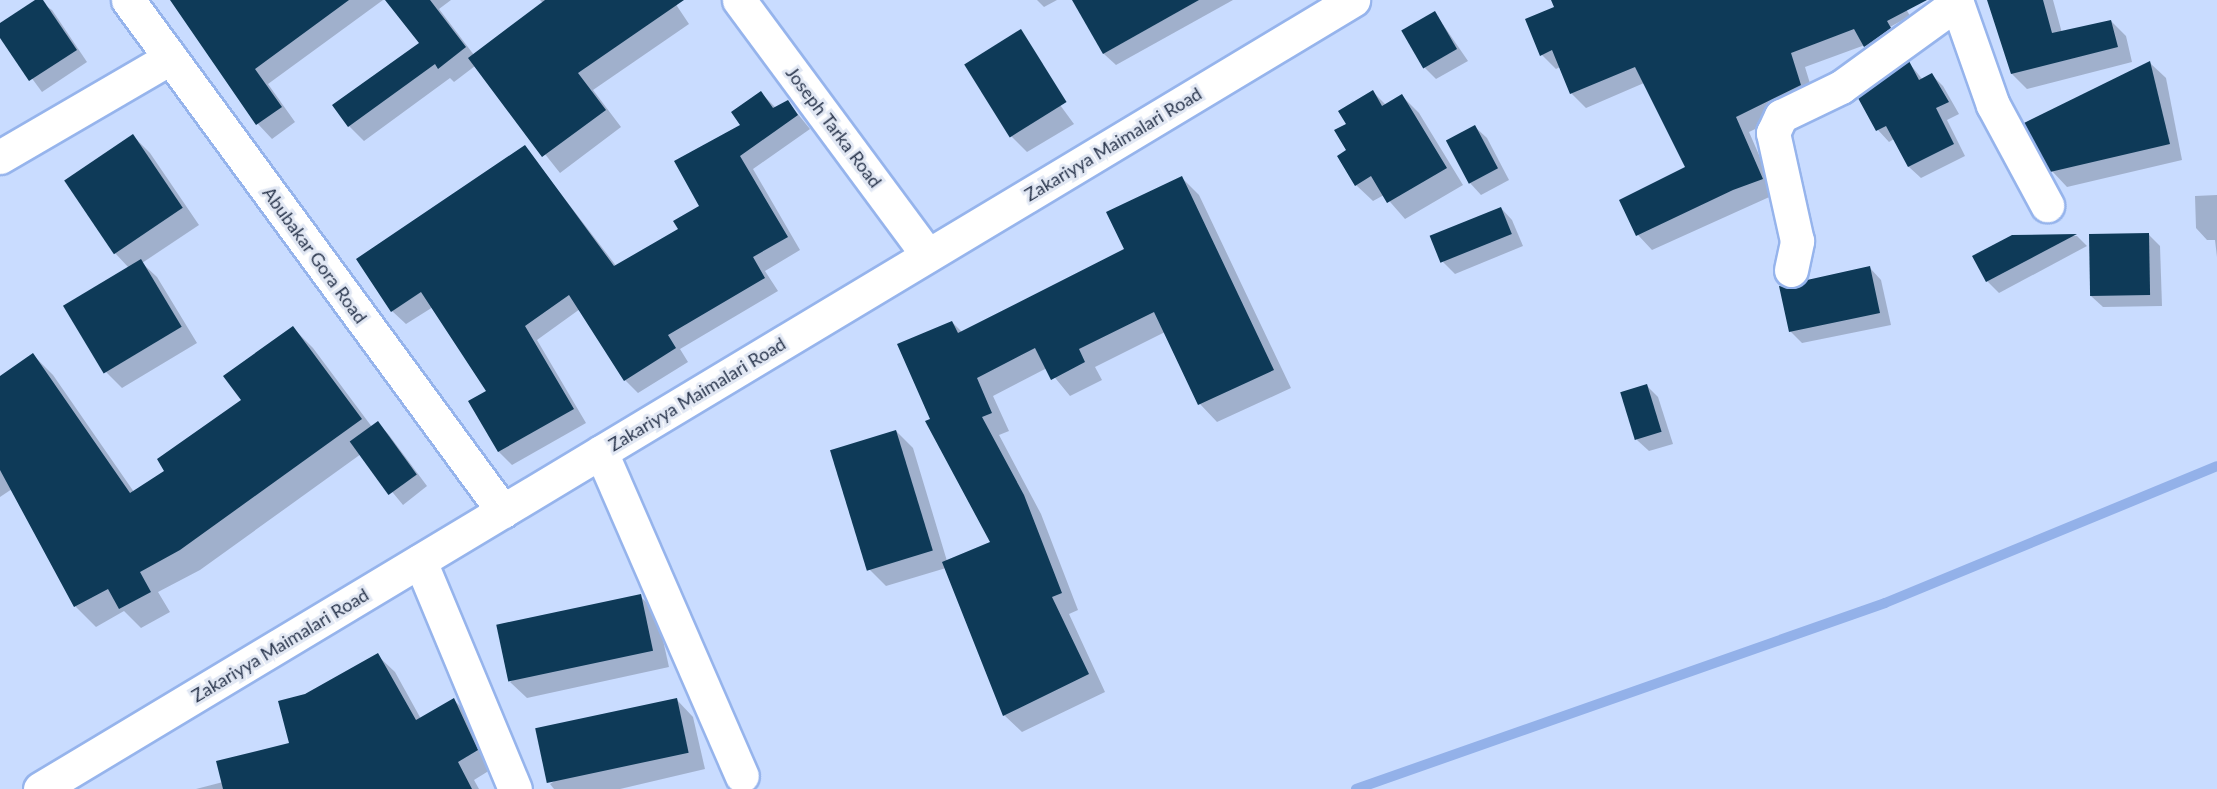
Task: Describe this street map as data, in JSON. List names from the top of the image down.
{
  "streets": {
    "street": ["Joseph Tarka Road", "Zakariyya Maimalari Road", "Abubakar Gora Road"]
  },
  "crossings": [
    ["Joseph Tarka Road", "Zakariyya Maimalari Road"],
    ["Zakariyya Maimalari Road", "Abubakar Gora Road"]
  ]
}
